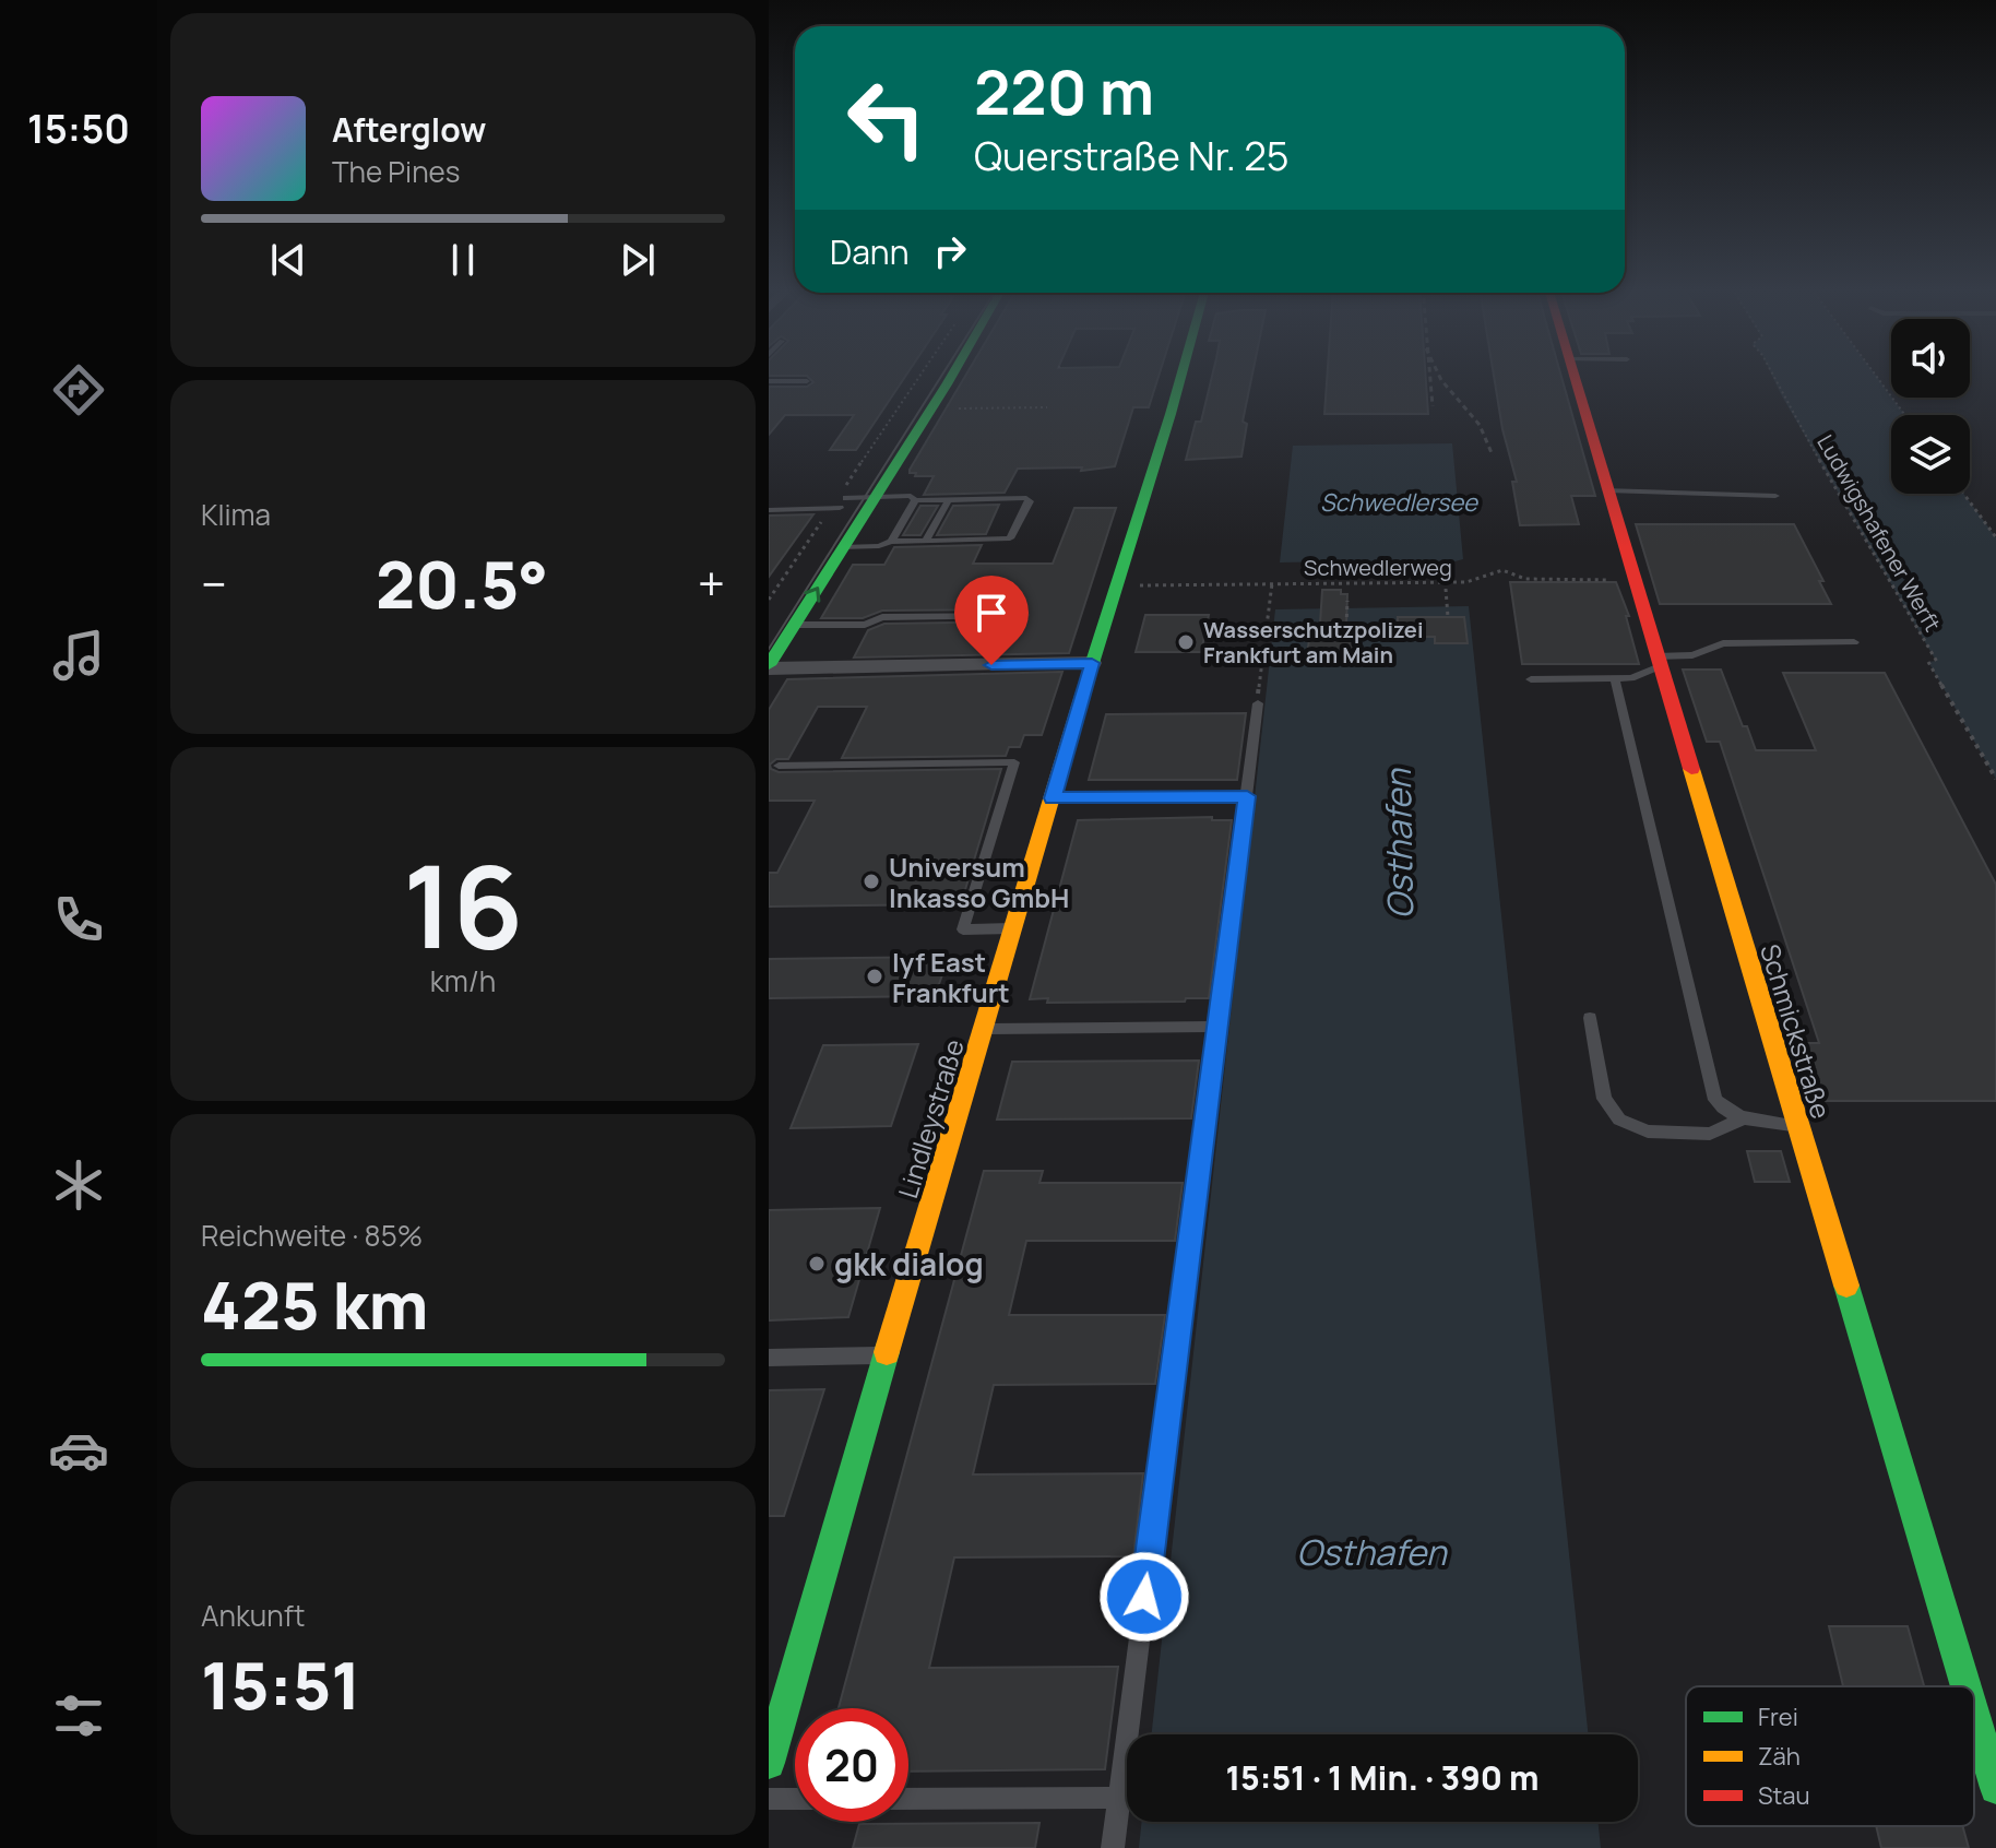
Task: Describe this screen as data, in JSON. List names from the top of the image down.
{
  "streets": {
    "street": ["Schmickstraße", "Lindleystraße"],
    "path": ["Ludwigshafener Werft", "Schwedlerweg"]
  },
  "crossings": [
    ["Schwedlerweg", "Schmickstraße"],
    ["Schwedlerweg", "Lindleystraße"]
  ],
  "water": ["Schwedlersee", "Osthafen"],
  "places": [
    "Wasserschutzpolizei Frankfurt am Main",
    "Universum Inkasso GmbH",
    "lyf East Frankfurt",
    "gkk dialog"
  ],
  "legend": ["Frei", "Zäh", "Stau"],
  "page": {
    "tabs": "15:50",
    "turn": ["220 m", "Querstraße Nr. 25"],
    "song": ["Afterglow", "The Pines"],
    "then": "Dann",
    "tile": [
      "Klima",
      ["16", "km/h"],
      ["Reichweite · 85%", "425 km"],
      ["Ankunft", "15:51"]
    ],
    "heat": ["−", "20.5°", "+"],
    "limit": "20",
    "trip": "15:51 · 1 Min. · 390 m"
  }
}
